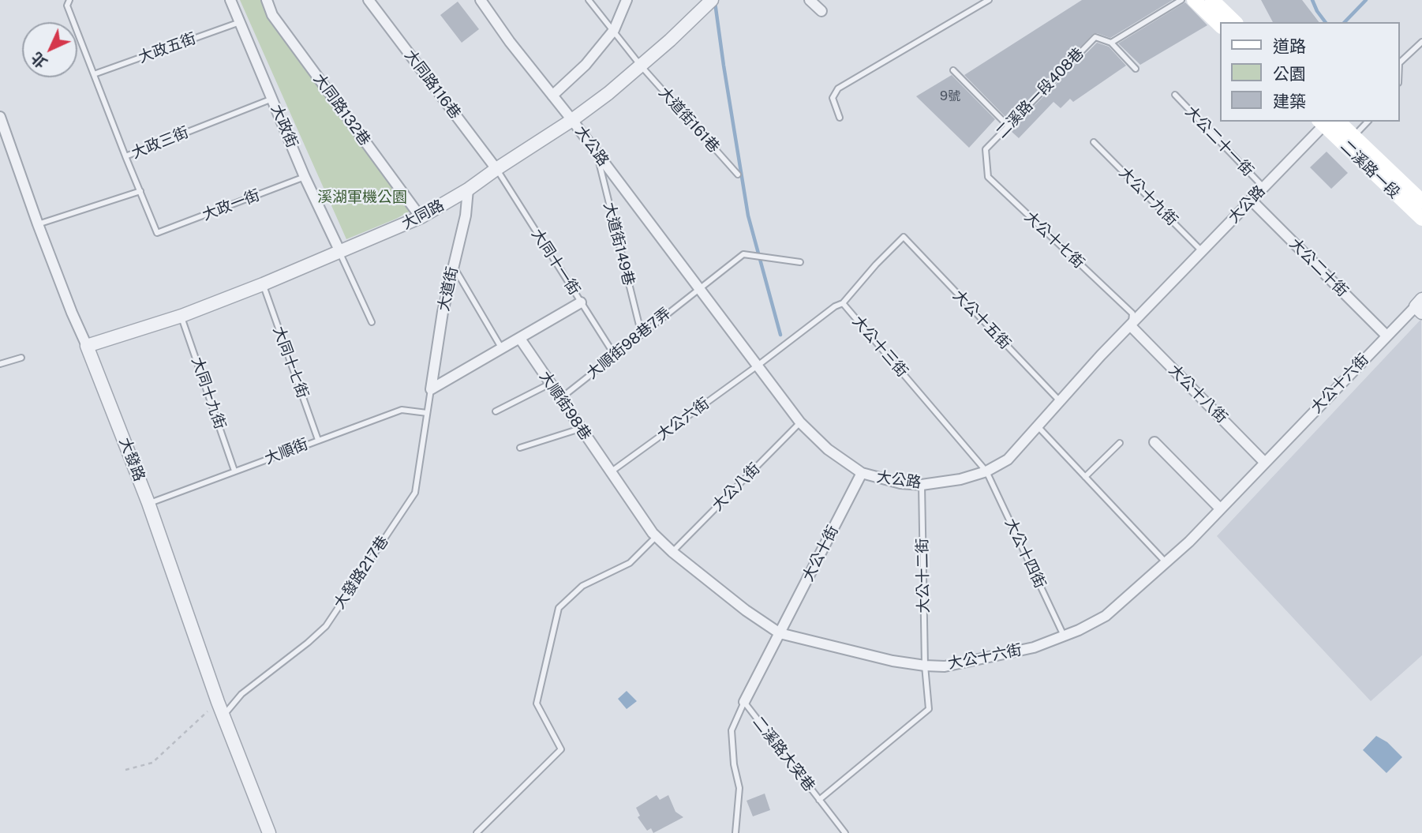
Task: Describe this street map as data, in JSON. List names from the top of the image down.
{
  "streets": {
    "main road": ["二溪路一段"],
    "street": [
      "大同路116巷",
      "大同路132巷",
      "大政街",
      "大公路",
      "大同路",
      "大公二十街",
      "大道街",
      "大公十六街",
      "大公十八街",
      "大順街98巷",
      "大發路",
      "大公十街"
    ],
    "lane": [
      "大政五街",
      "二溪路一段408巷",
      "大道街161巷",
      "大公二十一街",
      "大政三街",
      "大公十九街",
      "大政一街",
      "大公十七街",
      "大道街149巷",
      "大同十一街",
      "大公十五街",
      "大順街98巷7弄",
      "大公十三街",
      "大同十七街",
      "大同十九街",
      "大公六街",
      "大順街",
      "大公八街",
      "大公十四街",
      "大發路217巷",
      "大公十二街",
      "二溪路大突巷"
    ]
  },
  "crossings": [
    ["大政五街", "大政街"],
    ["大同路116巷", "大同路"],
    ["大同路116巷", "大同十一街"],
    ["二溪路一段408巷", "大公十七街"],
    ["大同路132巷", "大同路"],
    ["大道街161巷", "大同路"],
    ["大政街", "大政三街"],
    ["大政街", "大政一街"],
    ["大政街", "大同路"],
    ["大公二十一街", "大公路"],
    ["大政三街", "大政一街"],
    ["大公路", "二溪路一段"],
    ["大公路", "大公十九街"],
    ["大公路", "大同路"],
    ["大公路", "大公十七街"],
    ["大公路", "大道街149巷"],
    ["大公路", "大公二十街"],
    ["大公路", "大公十五街"],
    ["大公路", "大順街98巷7弄"],
    ["大公路", "大公十三街"],
    ["大公路", "大公十八街"],
    ["大公路", "大公六街"],
    ["大公路", "大公八街"],
    ["大公路", "大公十街"],
    ["大公路", "大公十四街"],
    ["大公路", "大公十二街"],
    ["大同路", "大同十一街"],
    ["大同路", "大道街"],
    ["大同路", "大同十七街"],
    ["大同路", "大同十九街"],
    ["大同路", "大發路"],
    ["大公十七街", "大公十八街"],
    ["大道街149巷", "大順街98巷7弄"],
    ["大同十一街", "大順街98巷7弄"],
    ["大公二十街", "大公十六街"],
    ["大道街", "大發路217巷"],
    ["大公十五街", "大公十三街"],
    ["大順街98巷7弄", "大順街98巷"],
    ["大公十三街", "大公六街"],
    ["大公十三街", "大公十四街"],
    ["大同十七街", "大順街"],
    ["大公十六街", "大公十八街"],
    ["大公十六街", "大公十街"],
    ["大公十六街", "大公十四街"],
    ["大公十六街", "大公十二街"],
    ["大同十九街", "大順街"],
    ["大順街98巷", "大公六街"],
    ["大順街", "大發路"],
    ["大順街", "大發路217巷"],
    ["大發路", "大發路217巷"],
    ["大公十街", "二溪路大突巷"],
    ["大公十二街", "二溪路大突巷"]
  ],
  "parks": ["溪湖軍機公園"],
  "house_numbers": ["9號"],
  "legend": ["道路", "公園", "建築"],
  "north": "bottom left"
}
